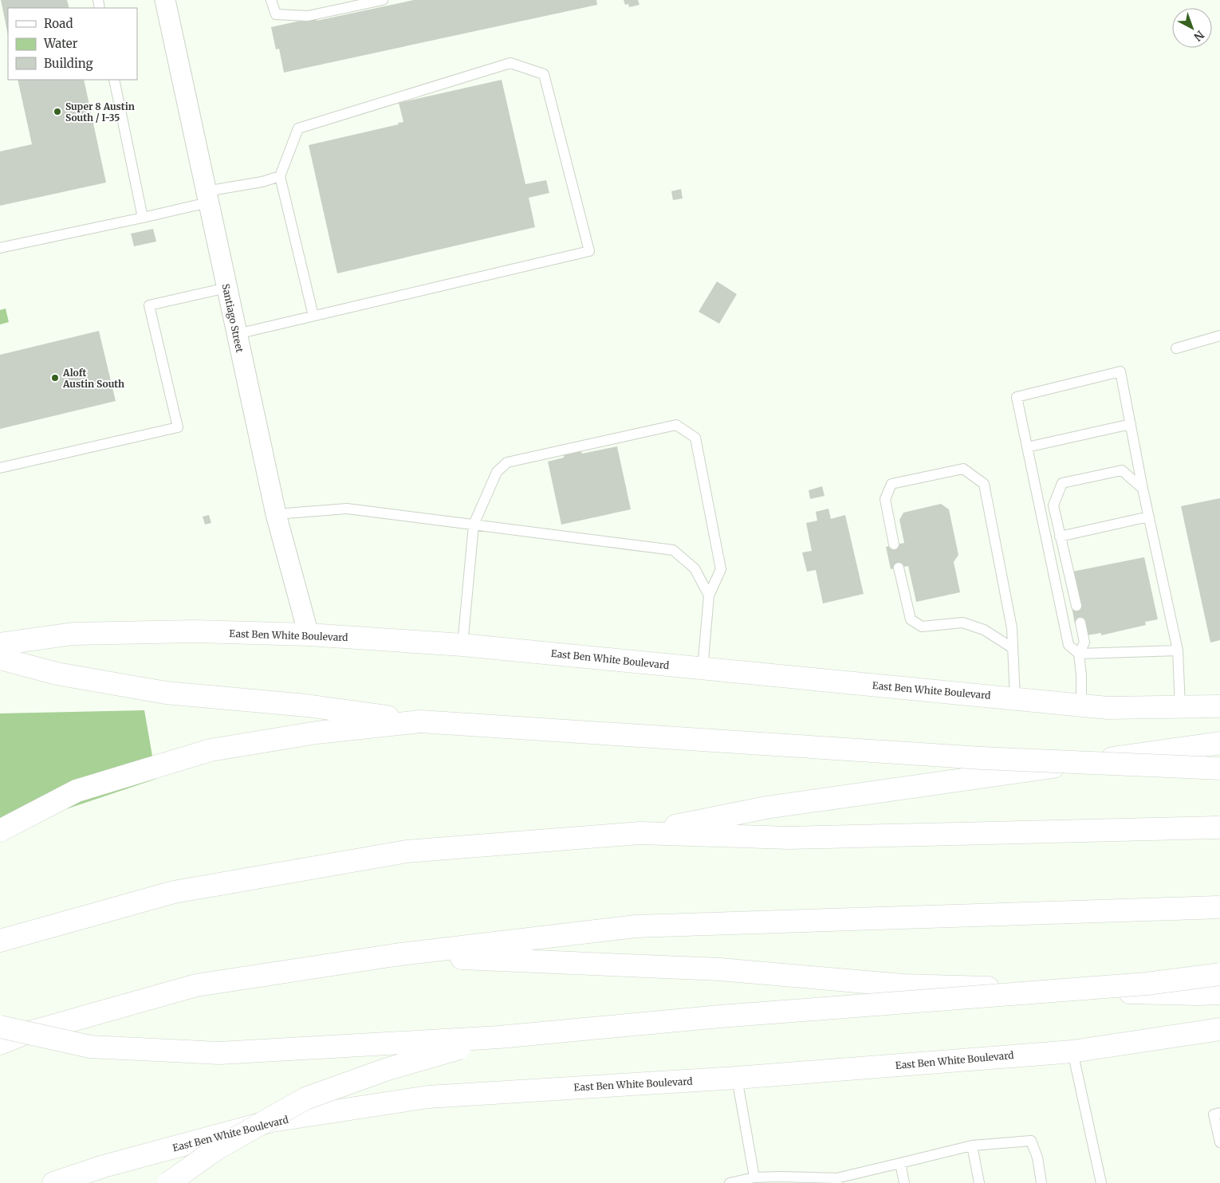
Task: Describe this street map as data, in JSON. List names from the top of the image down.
{
  "streets": {
    "main road": ["East Ben White Boulevard"],
    "street": ["Santiago Street"]
  },
  "crossings": [
    ["Santiago Street", "East Ben White Boulevard"]
  ],
  "places": ["Super 8 Austin South / I-35", "Aloft Austin South"],
  "legend": ["Road", "Water", "Building"],
  "north": "bottom right"
}
